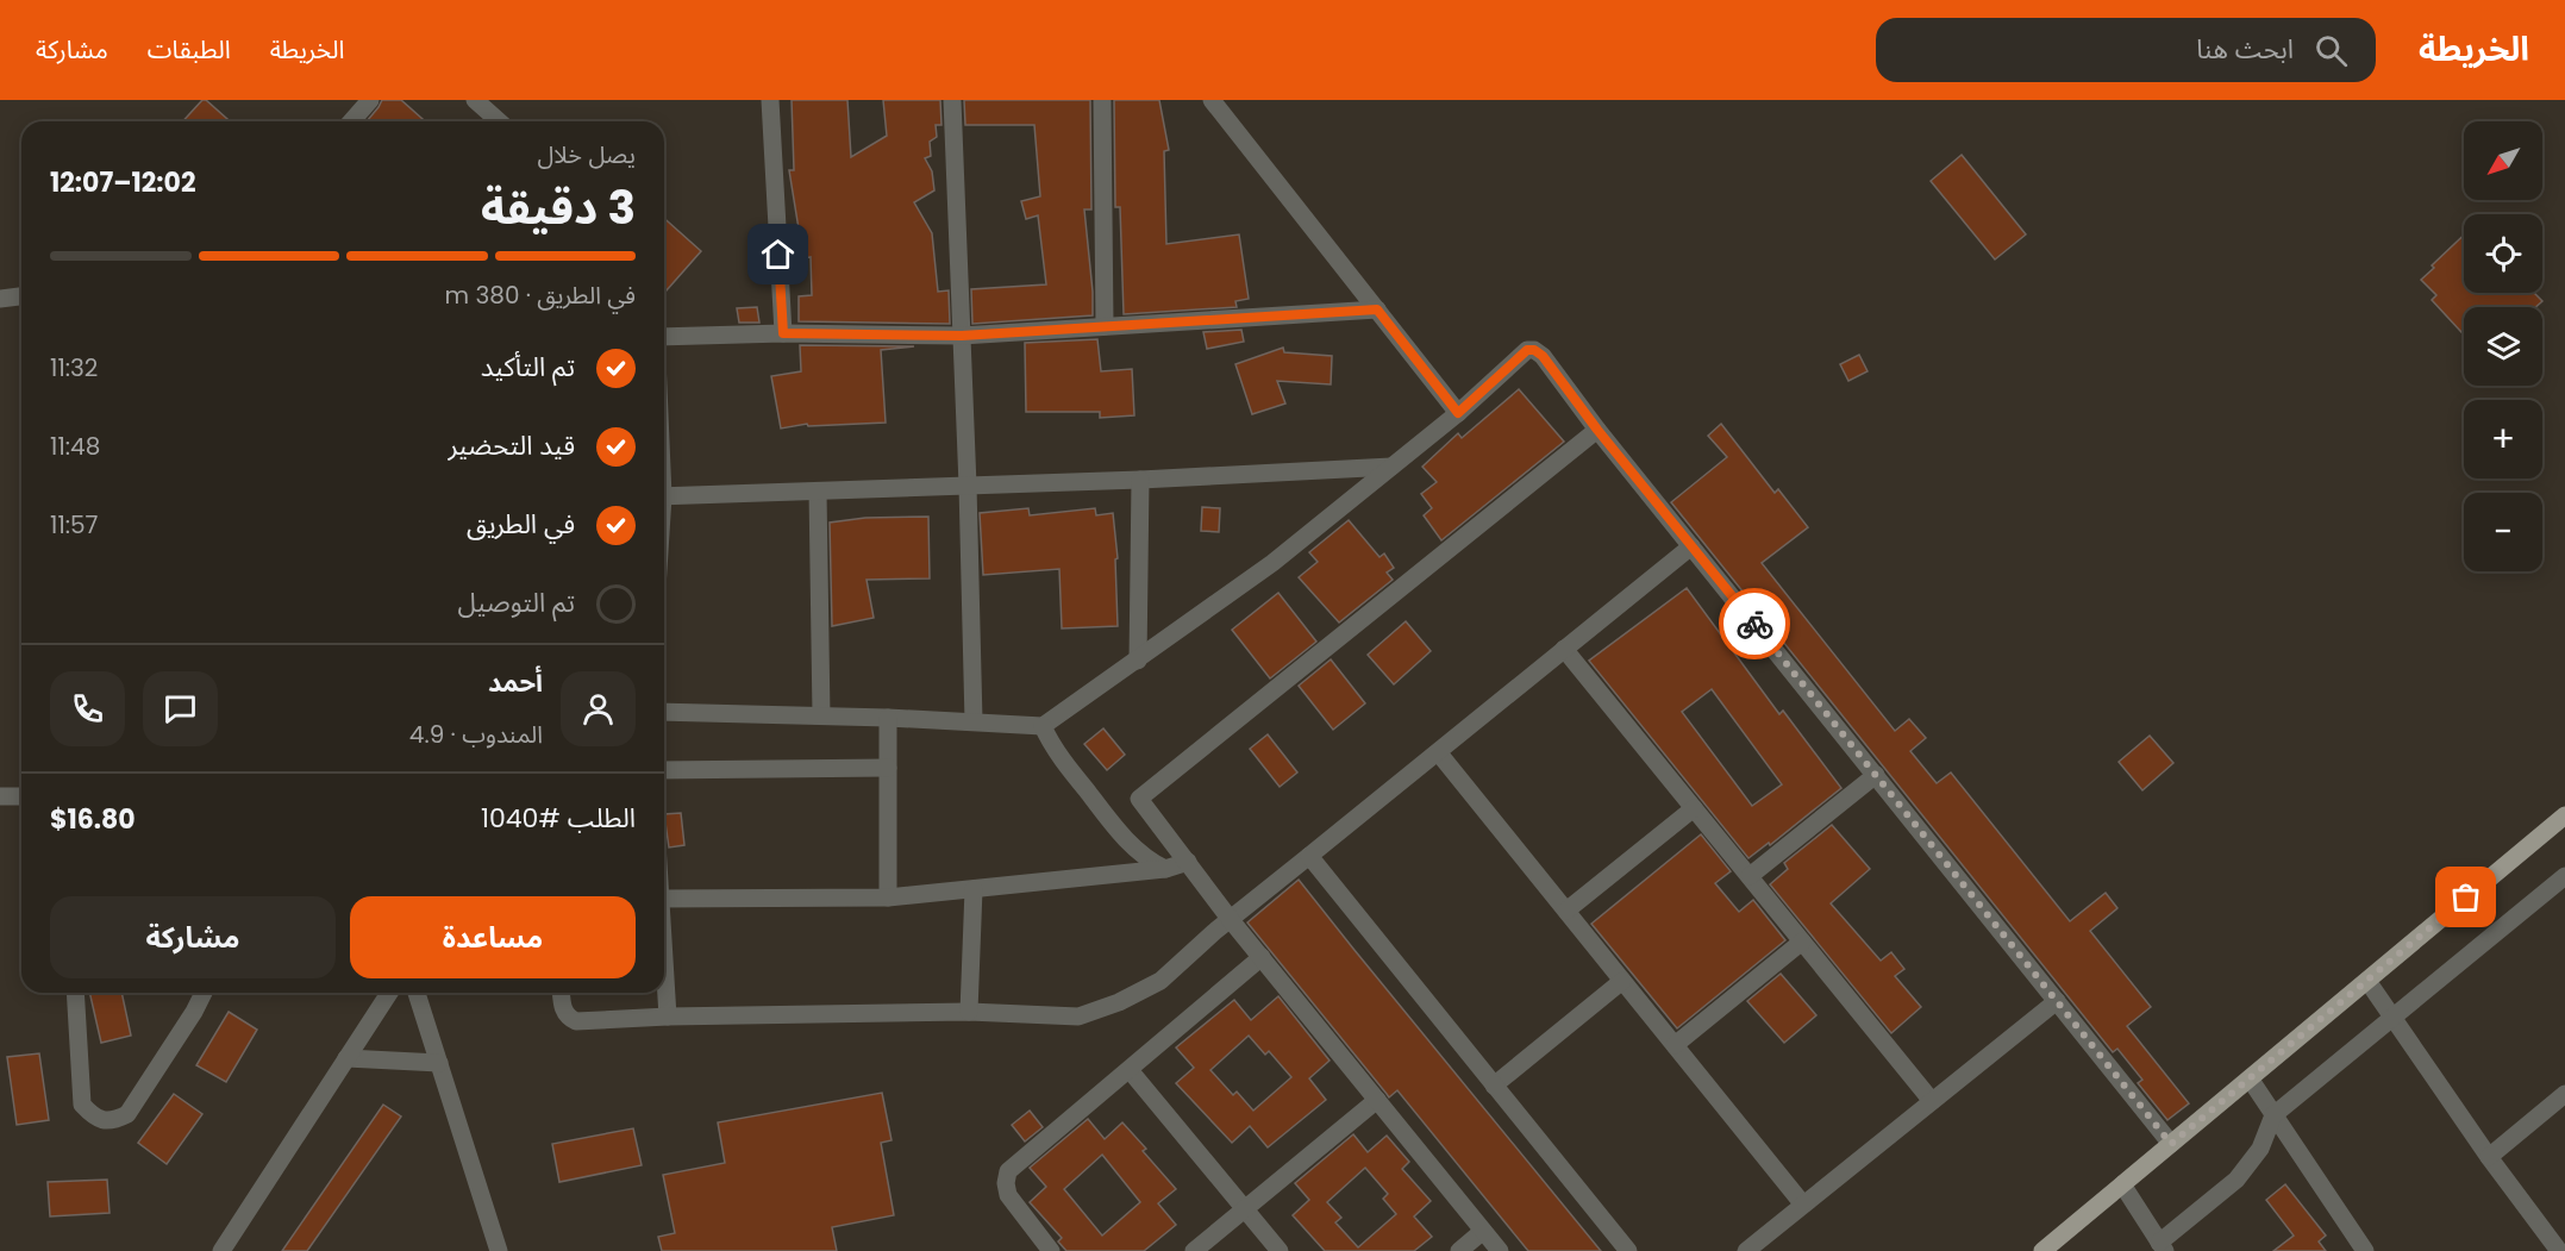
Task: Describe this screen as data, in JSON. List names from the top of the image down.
{
  "north": "bottom left",
  "page": {
    "header": "الخريطة",
    "search": "ابحث هنا",
    "nav": ["الخريطة", "الطبقات", "مشاركة"],
    "map_buttons": ["+", "−"],
    "heading": ["3 دقيقة", "يصل خلال", "12:02–12:07"],
    "panel": [
      "أحمد",
      "المندوب · 4.9",
      "الطلب #1040",
      "$16.80"
    ],
    "bar": "في الطريق · 380 m",
    "list": [
      ["تم التأكيد", "11:32"],
      ["قيد التحضير", "11:48"],
      ["في الطريق", "11:57"],
      "تم التوصيل"
    ],
    "buttons": ["مساعدة", "مشاركة"]
  }
}
